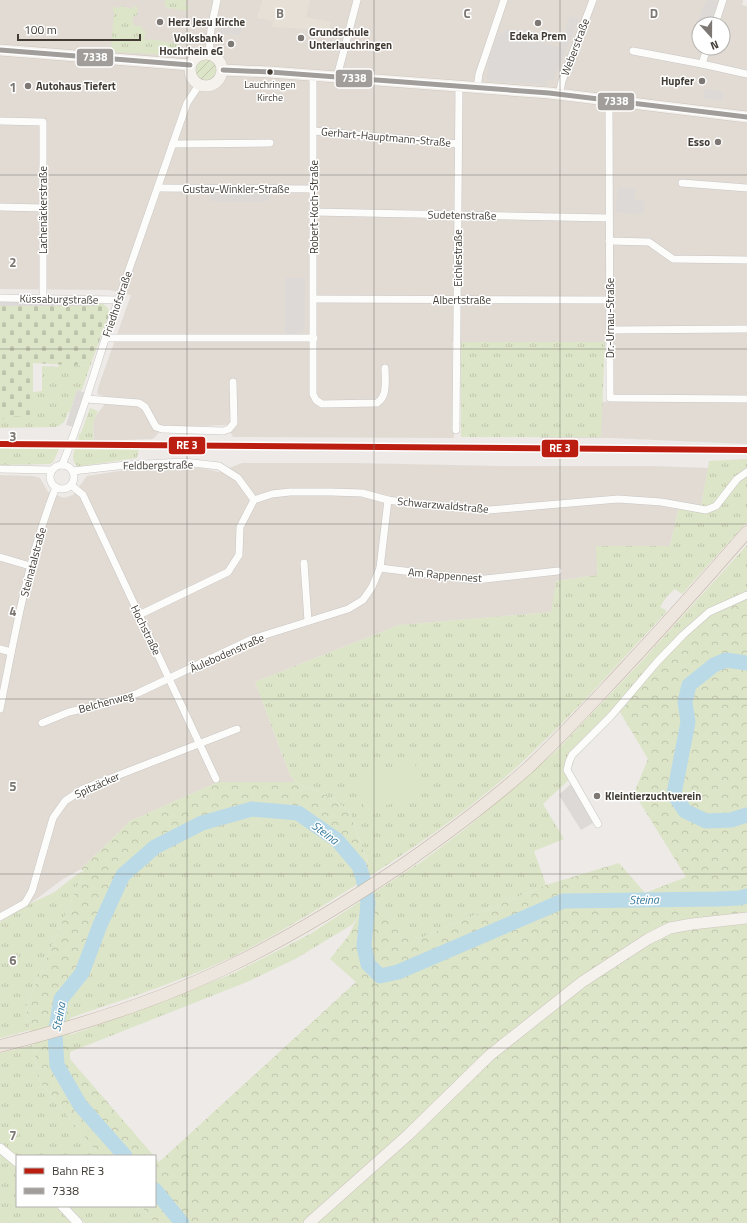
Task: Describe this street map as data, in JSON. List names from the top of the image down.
{
  "streets": {
    "street": [
      "Weberstraße",
      "Gerhart-Hauptmann-Straße",
      "Gustav-Winkler-Straße",
      "Robert-Koch-Straße",
      "Lachenäckerstraße",
      "Sudetenstraße",
      "Eichlestraße",
      "Küssaburgstraße",
      "Albertstraße",
      "Friedhofstraße",
      "Dr.-Urnau-Straße",
      "Feldbergstraße",
      "Schwarzwaldstraße",
      "Steinatalstraße",
      "Am Rappennest",
      "Hochstraße",
      "Äulebodenstraße",
      "Belchenweg",
      "Spitzäcker"
    ]
  },
  "crossings": [
    ["Gerhart-Hauptmann-Straße", "Robert-Koch-Straße"],
    ["Gerhart-Hauptmann-Straße", "Eichlestraße"],
    ["Gustav-Winkler-Straße", "Robert-Koch-Straße"],
    ["Gustav-Winkler-Straße", "Friedhofstraße"],
    ["Robert-Koch-Straße", "Sudetenstraße"],
    ["Robert-Koch-Straße", "Albertstraße"],
    ["Lachenäckerstraße", "Küssaburgstraße"],
    ["Sudetenstraße", "Eichlestraße"],
    ["Sudetenstraße", "Dr.-Urnau-Straße"],
    ["Eichlestraße", "Albertstraße"],
    ["Küssaburgstraße", "Friedhofstraße"],
    ["Albertstraße", "Dr.-Urnau-Straße"],
    ["Friedhofstraße", "Feldbergstraße"],
    ["Friedhofstraße", "Steinatalstraße"],
    ["Friedhofstraße", "Hochstraße"],
    ["Feldbergstraße", "Schwarzwaldstraße"],
    ["Feldbergstraße", "Steinatalstraße"],
    ["Feldbergstraße", "Hochstraße"],
    ["Schwarzwaldstraße", "Äulebodenstraße"],
    ["Steinatalstraße", "Hochstraße"],
    ["Am Rappennest", "Äulebodenstraße"],
    ["Hochstraße", "Äulebodenstraße"],
    ["Hochstraße", "Belchenweg"],
    ["Hochstraße", "Spitzäcker"],
    ["Äulebodenstraße", "Belchenweg"]
  ],
  "water": ["Steina"],
  "places": [
    "Herz Jesu Kirche",
    "Edeka Prem",
    "Grundschule Unterlauchringen",
    "Volksbank Hochrhein eG",
    "Lauchringen Kirche",
    "Hupfer",
    "Autohaus Tiefert",
    "Esso",
    "Kleintierzuchtverein"
  ],
  "lines": ["transit line 7338"],
  "legend": ["Bahn RE 3", "7338"],
  "scale_bar": "100 m",
  "north": "bottom",
  "grid": {
    "columns": ["B", "C", "D"],
    "rows": [
      "1",
      "2",
      "3",
      "4",
      "5",
      "6",
      "7"
    ]
  }
}
